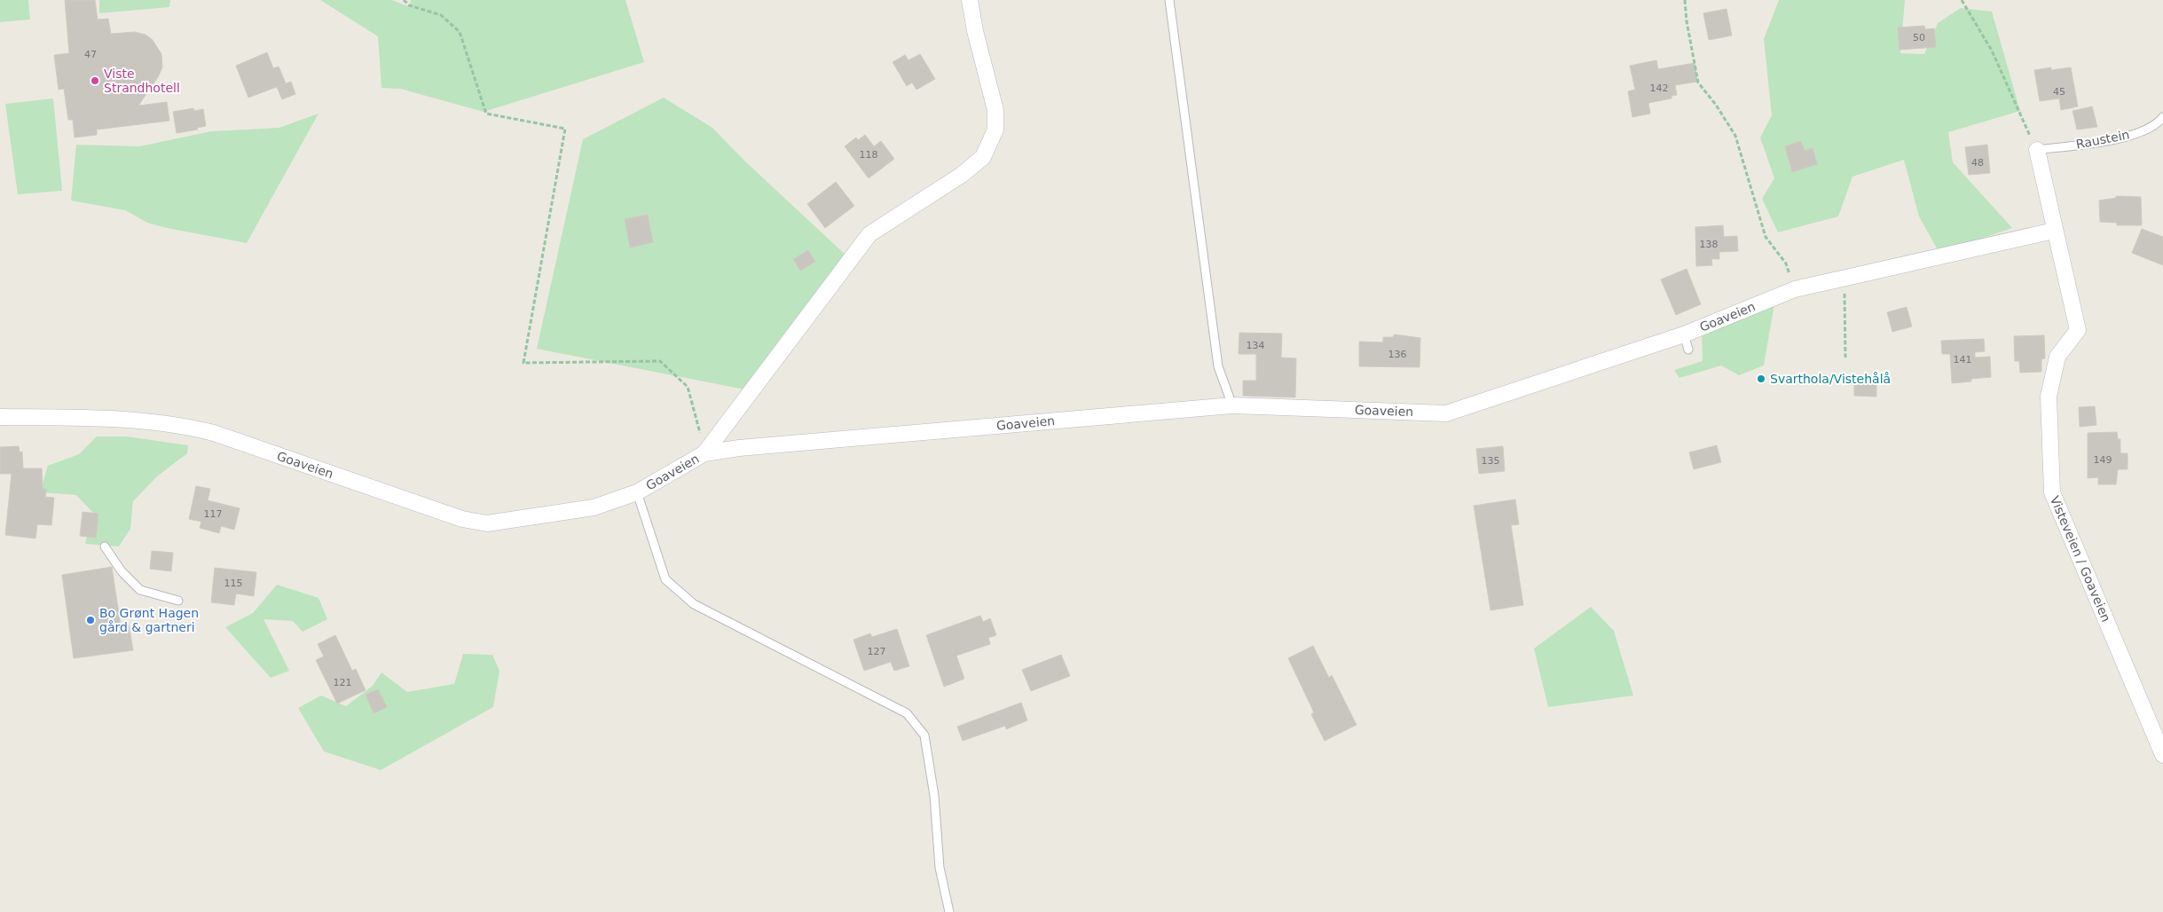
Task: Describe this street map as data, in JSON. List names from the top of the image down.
{
  "streets": {
    "street": ["Goaveien", "Visteveien / Goaveien"],
    "lane": ["Raustein"]
  },
  "crossings": [
    ["Goaveien", "Visteveien / Goaveien"]
  ],
  "places": ["Viste Strandhotell", "Svarthola/Vistehålå", "Bo Grønt Hagen gård & gartneri"],
  "house_numbers": [
    "50",
    "47",
    "142",
    "45",
    "118",
    "48",
    "138",
    "134",
    "136",
    "141",
    "149",
    "135",
    "117",
    "115",
    "127",
    "121"
  ]
}
